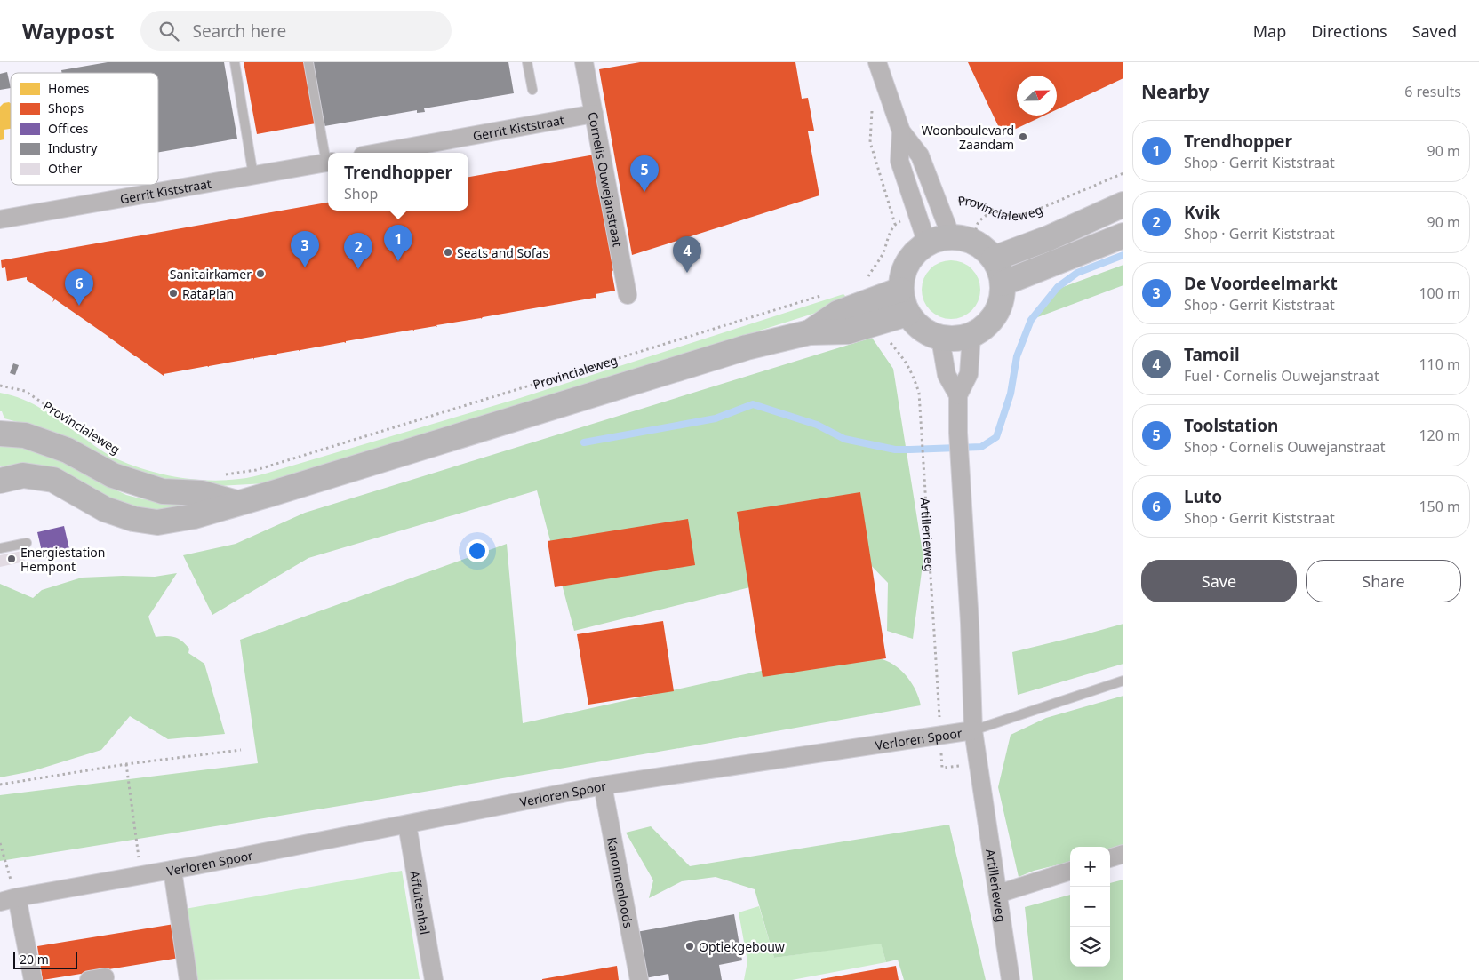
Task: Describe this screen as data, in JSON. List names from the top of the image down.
{
  "streets": {
    "main road": ["Provincialeweg"],
    "street": [
      "Gerrit Kiststraat",
      "Cornelis Ouwejanstraat",
      "Artillerieweg",
      "Verloren Spoor",
      "Kanonnenloods",
      "Affuitenhal"
    ]
  },
  "crossings": [
    ["Gerrit Kiststraat", "Cornelis Ouwejanstraat"],
    ["Artillerieweg", "Verloren Spoor"],
    ["Verloren Spoor", "Kanonnenloods"],
    ["Verloren Spoor", "Affuitenhal"]
  ],
  "places": [
    "Woonboulevard Zaandam",
    "Seats and Sofas",
    "Sanitairkamer",
    "RataPlan",
    "Energiestation Hempont",
    "Optiekgebouw"
  ],
  "legend": [
    "Homes",
    "Shops",
    "Offices",
    "Industry",
    "Other"
  ],
  "scale_bar": "20 m",
  "north": "right",
  "page": {
    "header": "Waypost",
    "search": "Search here",
    "nav": ["Map", "Directions", "Saved"],
    "heading": ["Nearby", "6 results"],
    "list": [
      {
        "mark": "1",
        "name": "Trendhopper",
        "note": "Shop · Gerrit Kiststraat",
        "value": "90 m"
      },
      {
        "mark": "2",
        "name": "Kvik",
        "note": "Shop · Gerrit Kiststraat",
        "value": "90 m"
      },
      {
        "mark": "3",
        "name": "De Voordeelmarkt",
        "note": "Shop · Gerrit Kiststraat",
        "value": "100 m"
      },
      {
        "mark": "4",
        "name": "Tamoil",
        "note": "Fuel · Cornelis Ouwejanstraat",
        "value": "110 m"
      },
      {
        "mark": "5",
        "name": "Toolstation",
        "note": "Shop · Cornelis Ouwejanstraat",
        "value": "120 m"
      },
      {
        "mark": "6",
        "name": "Luto",
        "note": "Shop · Gerrit Kiststraat",
        "value": "150 m"
      }
    ],
    "popup": ["Trendhopper", "Shop"],
    "pins": [
      "5",
      "1",
      "3",
      "2",
      "4",
      "6"
    ],
    "buttons": ["Save", "Share"],
    "map_buttons": ["+", "−"],
    "scale": "20 m"
  }
}
